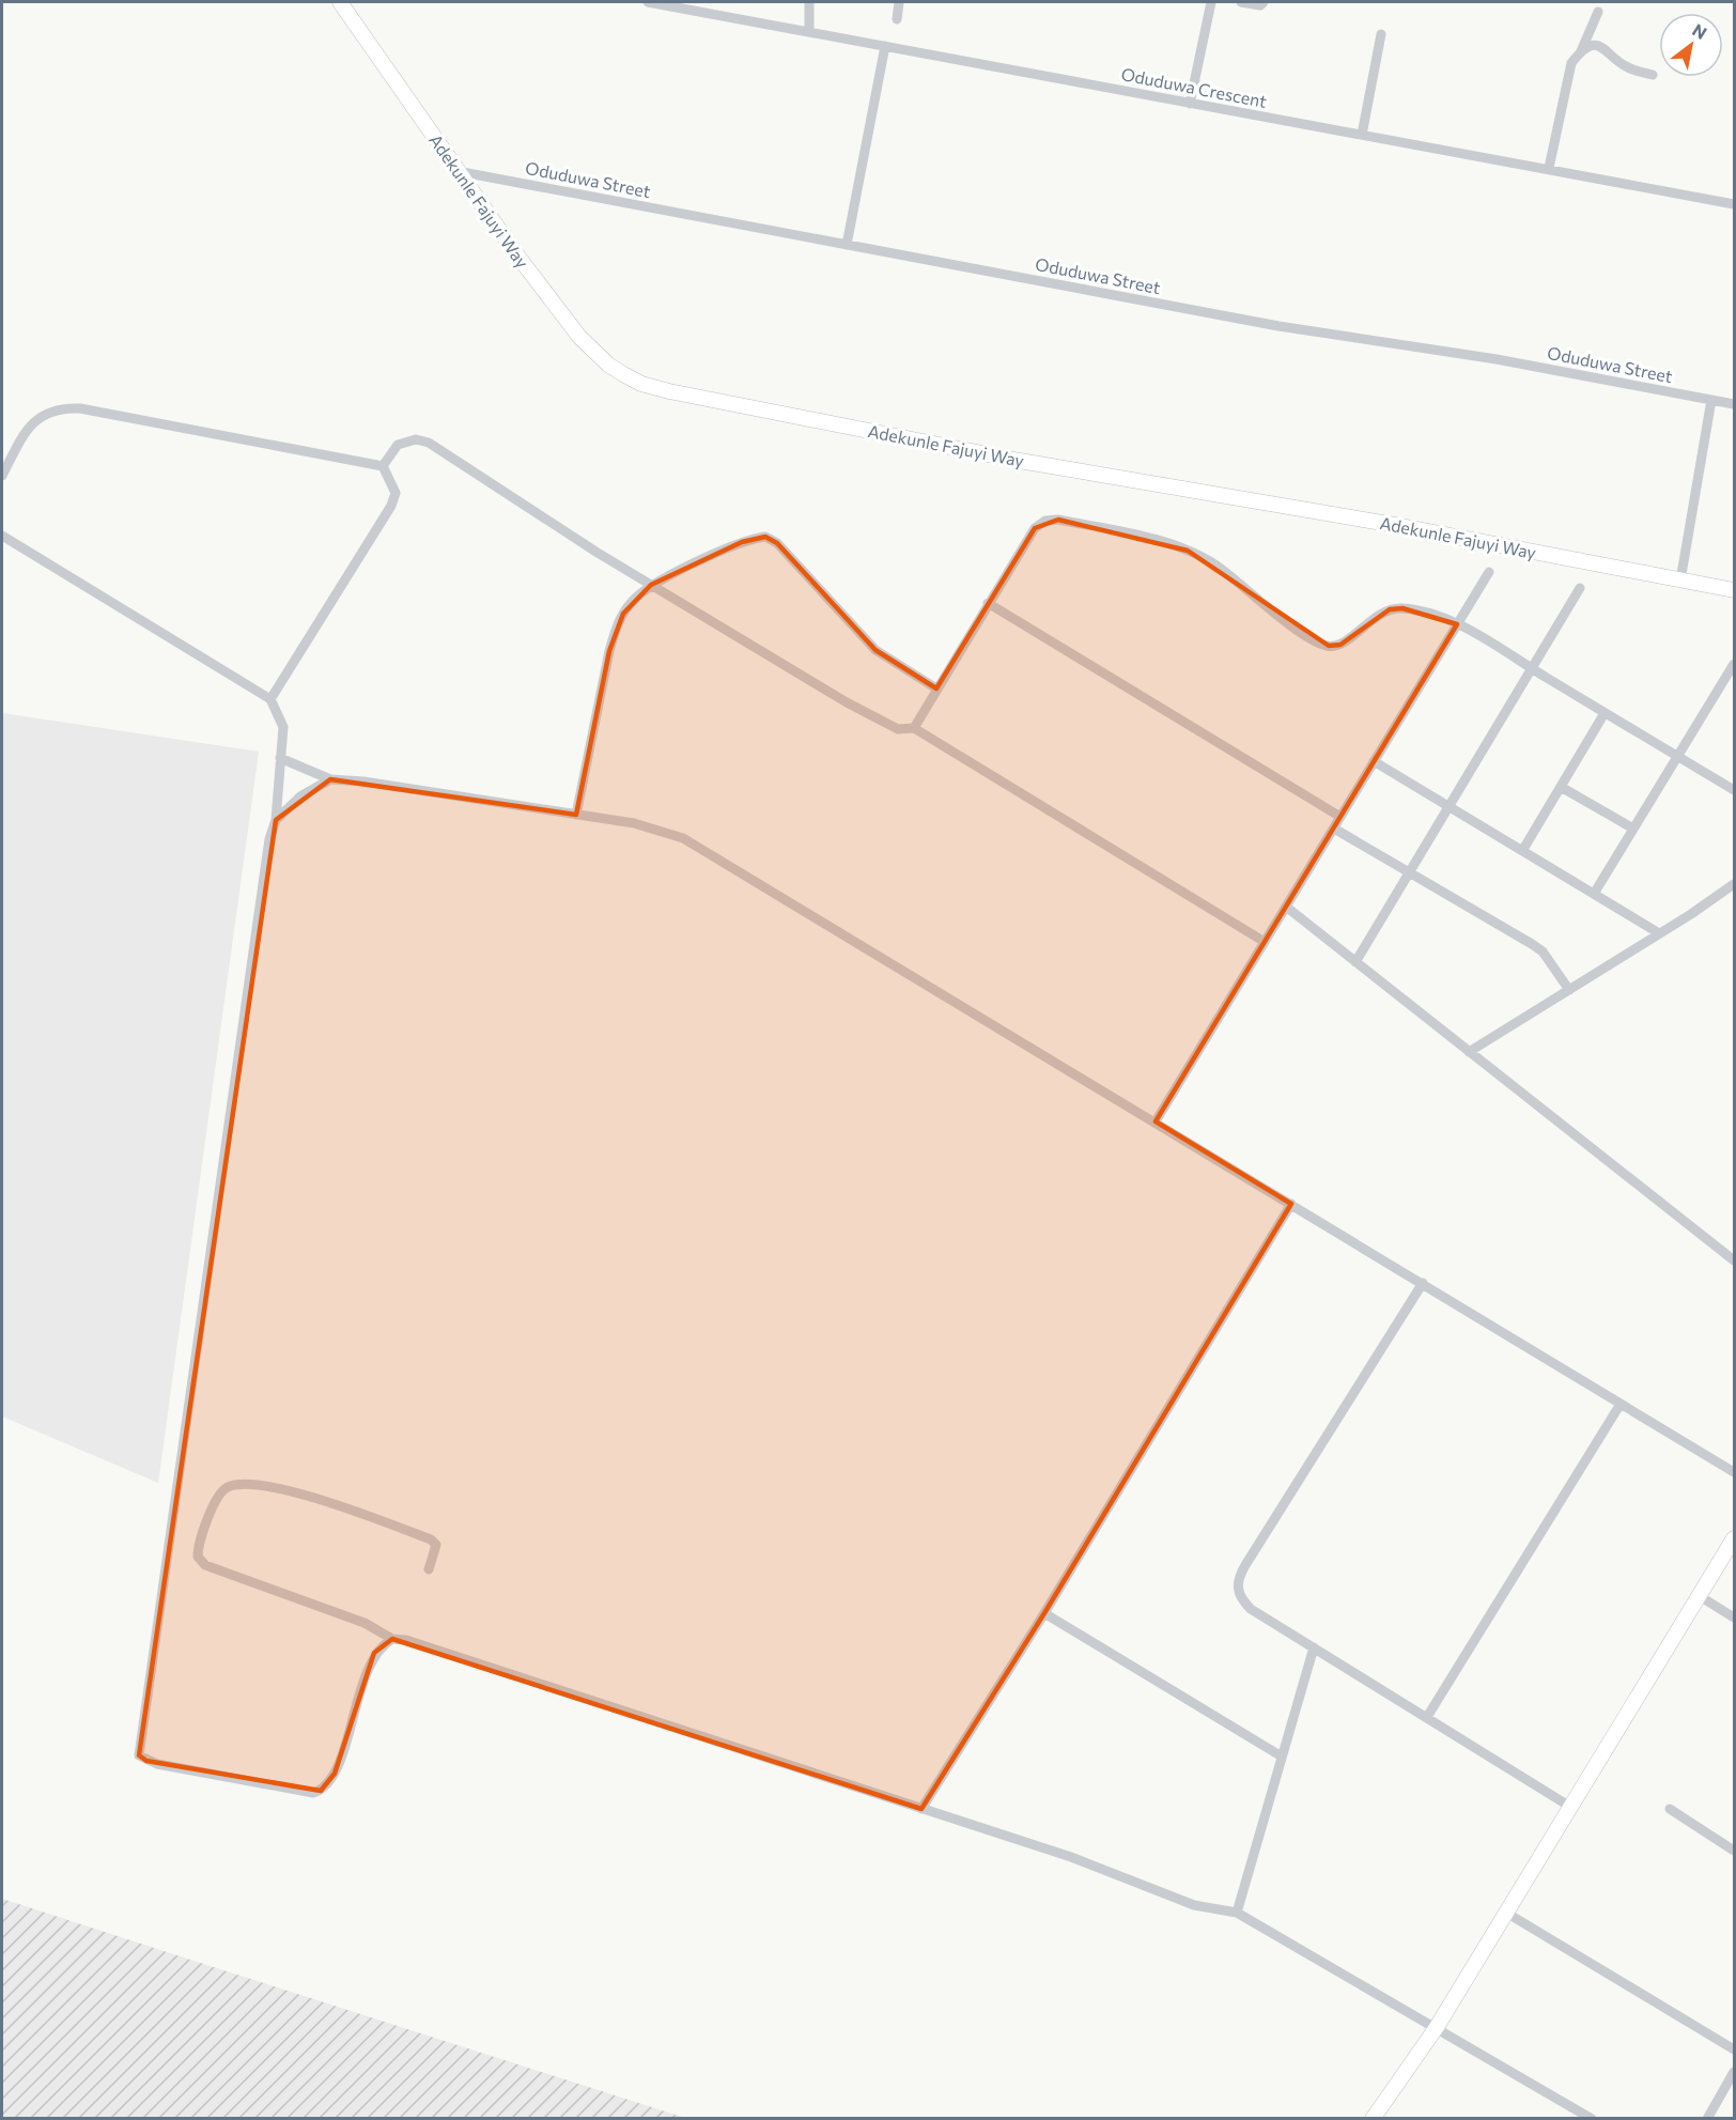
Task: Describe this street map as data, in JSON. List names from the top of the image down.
{
  "streets": {
    "street": ["Oduduwa Crescent", "Oduduwa Street", "Adekunle Fajuyi Way"]
  },
  "crossings": [
    ["Oduduwa Street", "Adekunle Fajuyi Way"]
  ],
  "north": "top right"
}
